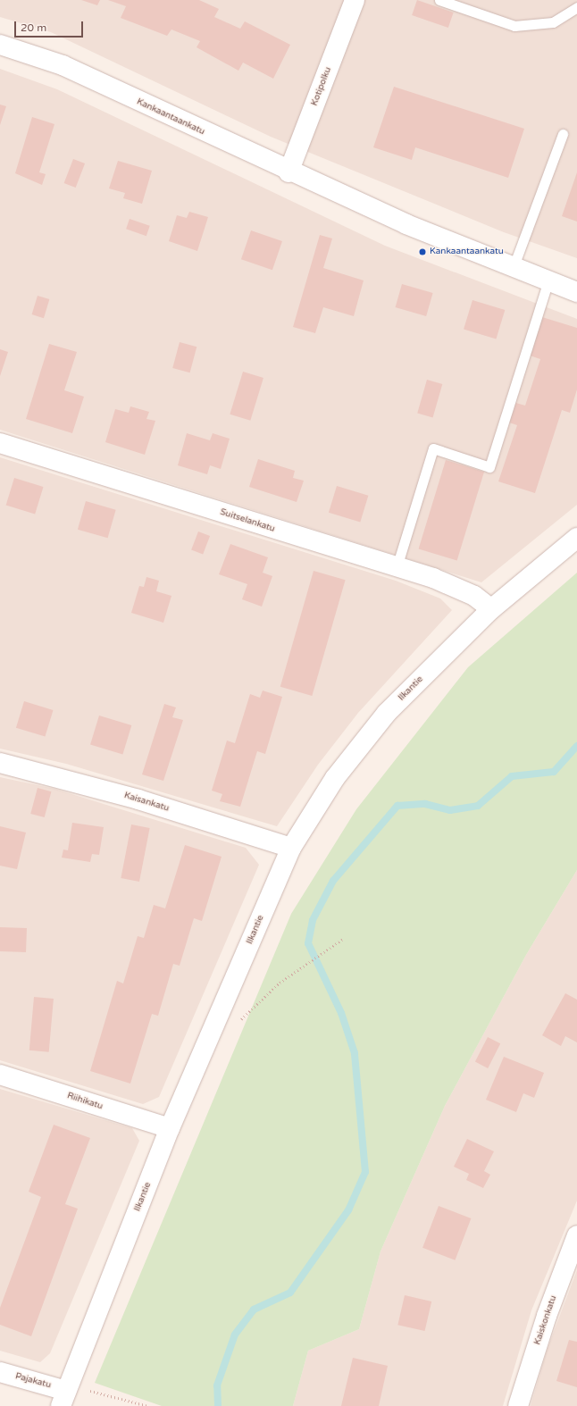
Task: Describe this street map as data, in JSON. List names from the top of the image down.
{
  "streets": {
    "street": [
      "Kotipolku",
      "Kankaantaankatu",
      "Suitselankatu",
      "Ilkantie",
      "Kaisankatu",
      "Riihikatu",
      "Kaiskonkatu",
      "Pajakatu"
    ]
  },
  "crossings": [
    ["Kotipolku", "Kankaantaankatu"],
    ["Suitselankatu", "Ilkantie"],
    ["Ilkantie", "Kaisankatu"],
    ["Ilkantie", "Riihikatu"],
    ["Ilkantie", "Pajakatu"]
  ],
  "places": ["Kankaantaankatu"],
  "scale_bar": "20 m"
}
